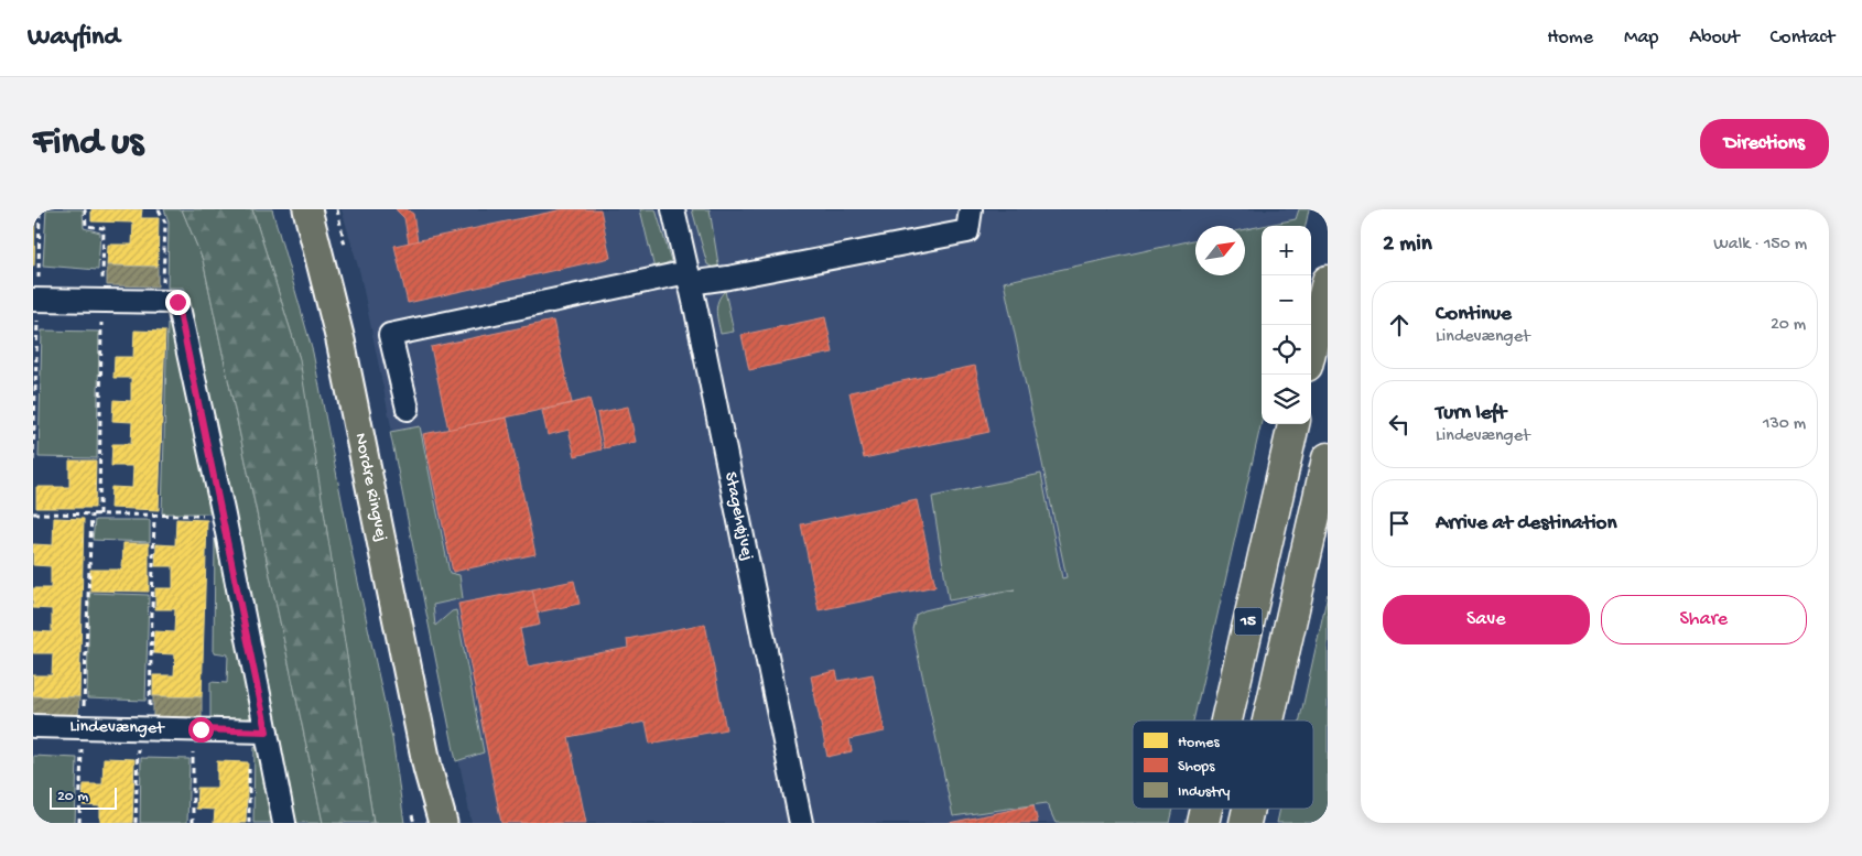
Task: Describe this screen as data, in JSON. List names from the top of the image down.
{
  "streets": {
    "highway": ["15"],
    "main road": ["Nordre Ringvej"],
    "street": ["Stagehøjvej", "Lindevænget"]
  },
  "legend": ["Homes", "Shops", "Industry"],
  "scale_bar": "20 m",
  "north": "top right",
  "page": {
    "header": "Wayfind",
    "nav": [
      "Home",
      "Map",
      "About",
      "Contact"
    ],
    "buttons": [
      "Directions",
      ["Save", "Share"]
    ],
    "title": "Find us",
    "heading": ["2 min", "Walk · 150 m"],
    "map_buttons": ["+", "−"],
    "list": [
      ["Continue", "Lindevænget", "20 m"],
      ["Turn left", "Lindevænget", "130 m"],
      "Arrive at destination"
    ],
    "scale": "20 m"
  }
}
